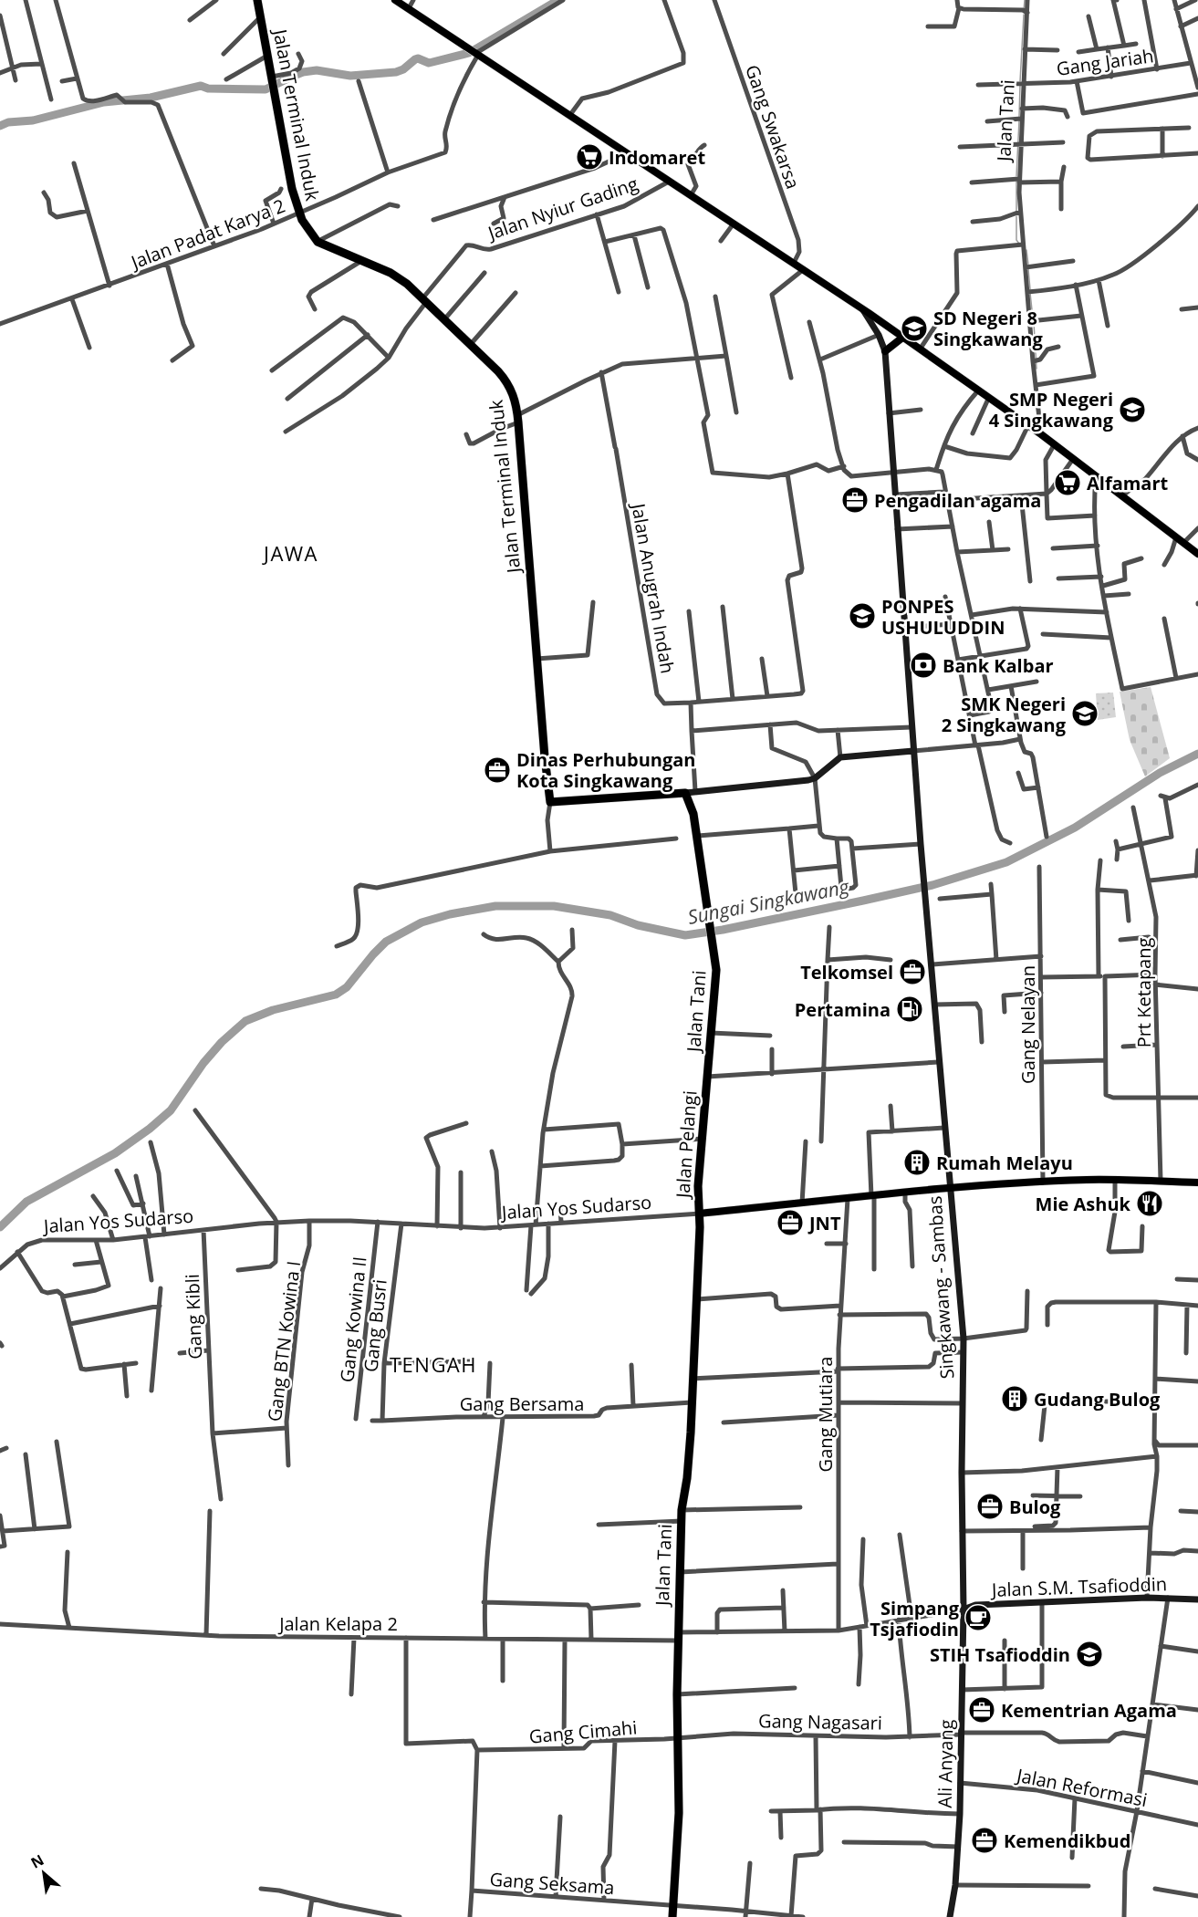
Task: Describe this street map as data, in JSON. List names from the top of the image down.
{
  "streets": {
    "highway": ["Jalan Terminal Induk", "Jalan Tani", "Jalan Pelangi"],
    "main road": ["Jalan Yos Sudarso"],
    "street": [
      "Gang Jariah",
      "Gang Swakarsa",
      "Jalan Nyiur Gading",
      "Jalan Padat Karya 2",
      "Jalan Anugrah Indah",
      "Prt Ketapang",
      "Gang Nelayan",
      "Singkawang - Sambas",
      "Gang Kibli",
      "Gang Kowina II",
      "Gang Busri",
      "Gang BTN Kowina I",
      "Gang Bersama",
      "Gang Mutiara",
      "Jalan S.M. Tsafioddin",
      "Jalan Kelapa 2",
      "Gang Nagasari",
      "Gang Cimahi",
      "Ali Anyang",
      "Jalan Reformasi",
      "Gang Seksama"
    ]
  },
  "crossings": [
    ["Gang Jariah", "Jalan Tani"],
    ["Jalan Terminal Induk", "Jalan Nyiur Gading"],
    ["Jalan Terminal Induk", "Jalan Padat Karya 2"],
    ["Jalan Tani", "Jalan Pelangi"],
    ["Jalan Tani", "Jalan Yos Sudarso"],
    ["Jalan Tani", "Gang Bersama"],
    ["Jalan Tani", "Jalan Kelapa 2"],
    ["Jalan Tani", "Gang Nagasari"],
    ["Jalan Tani", "Gang Cimahi"],
    ["Jalan Tani", "Gang Seksama"],
    ["Prt Ketapang", "Jalan Yos Sudarso"],
    ["Gang Nelayan", "Jalan Yos Sudarso"],
    ["Jalan Pelangi", "Jalan Yos Sudarso"],
    ["Jalan Yos Sudarso", "Singkawang - Sambas"],
    ["Jalan Yos Sudarso", "Gang Kibli"],
    ["Jalan Yos Sudarso", "Gang Kowina II"],
    ["Jalan Yos Sudarso", "Gang Busri"],
    ["Jalan Yos Sudarso", "Gang BTN Kowina I"],
    ["Jalan Yos Sudarso", "Gang Mutiara"],
    ["Singkawang - Sambas", "Jalan S.M. Tsafioddin"],
    ["Singkawang - Sambas", "Jalan Kelapa 2"],
    ["Singkawang - Sambas", "Ali Anyang"],
    ["Gang Busri", "Gang Bersama"],
    ["Gang Mutiara", "Jalan Kelapa 2"],
    ["Jalan S.M. Tsafioddin", "Jalan Kelapa 2"],
    ["Jalan S.M. Tsafioddin", "Ali Anyang"],
    ["Jalan Kelapa 2", "Gang Cimahi"],
    ["Jalan Kelapa 2", "Ali Anyang"],
    ["Gang Nagasari", "Gang Cimahi"],
    ["Gang Nagasari", "Ali Anyang"],
    ["Gang Cimahi", "Gang Seksama"],
    ["Ali Anyang", "Jalan Reformasi"]
  ],
  "districts": ["JAWA", "TENGAH"],
  "water": ["Sungai Singkawang"],
  "places": {
    "supermarket": ["Indomaret", "Alfamart"],
    "school or university": [
      "SD Negeri 8 Singkawang",
      "SMP Negeri 4 Singkawang",
      "PONPES USHULUDDIN",
      "SMK Negeri 2 Singkawang",
      "STIH Tsafioddin"
    ],
    "office": [
      "Pengadilan agama",
      "Dinas Perhubungan Kota Singkawang",
      "Telkomsel",
      "JNT",
      "Bulog",
      "Kementrian Agama",
      "Kemendikbud"
    ],
    "bank": ["Bank Kalbar"],
    "fuel station": ["Pertamina"],
    "building": ["Rumah Melayu", "Gudang Bulog"],
    "restaurant": ["Mie Ashuk"],
    "cafe": ["Simpang Tsjafiodin"]
  },
  "north": "top left"
}
